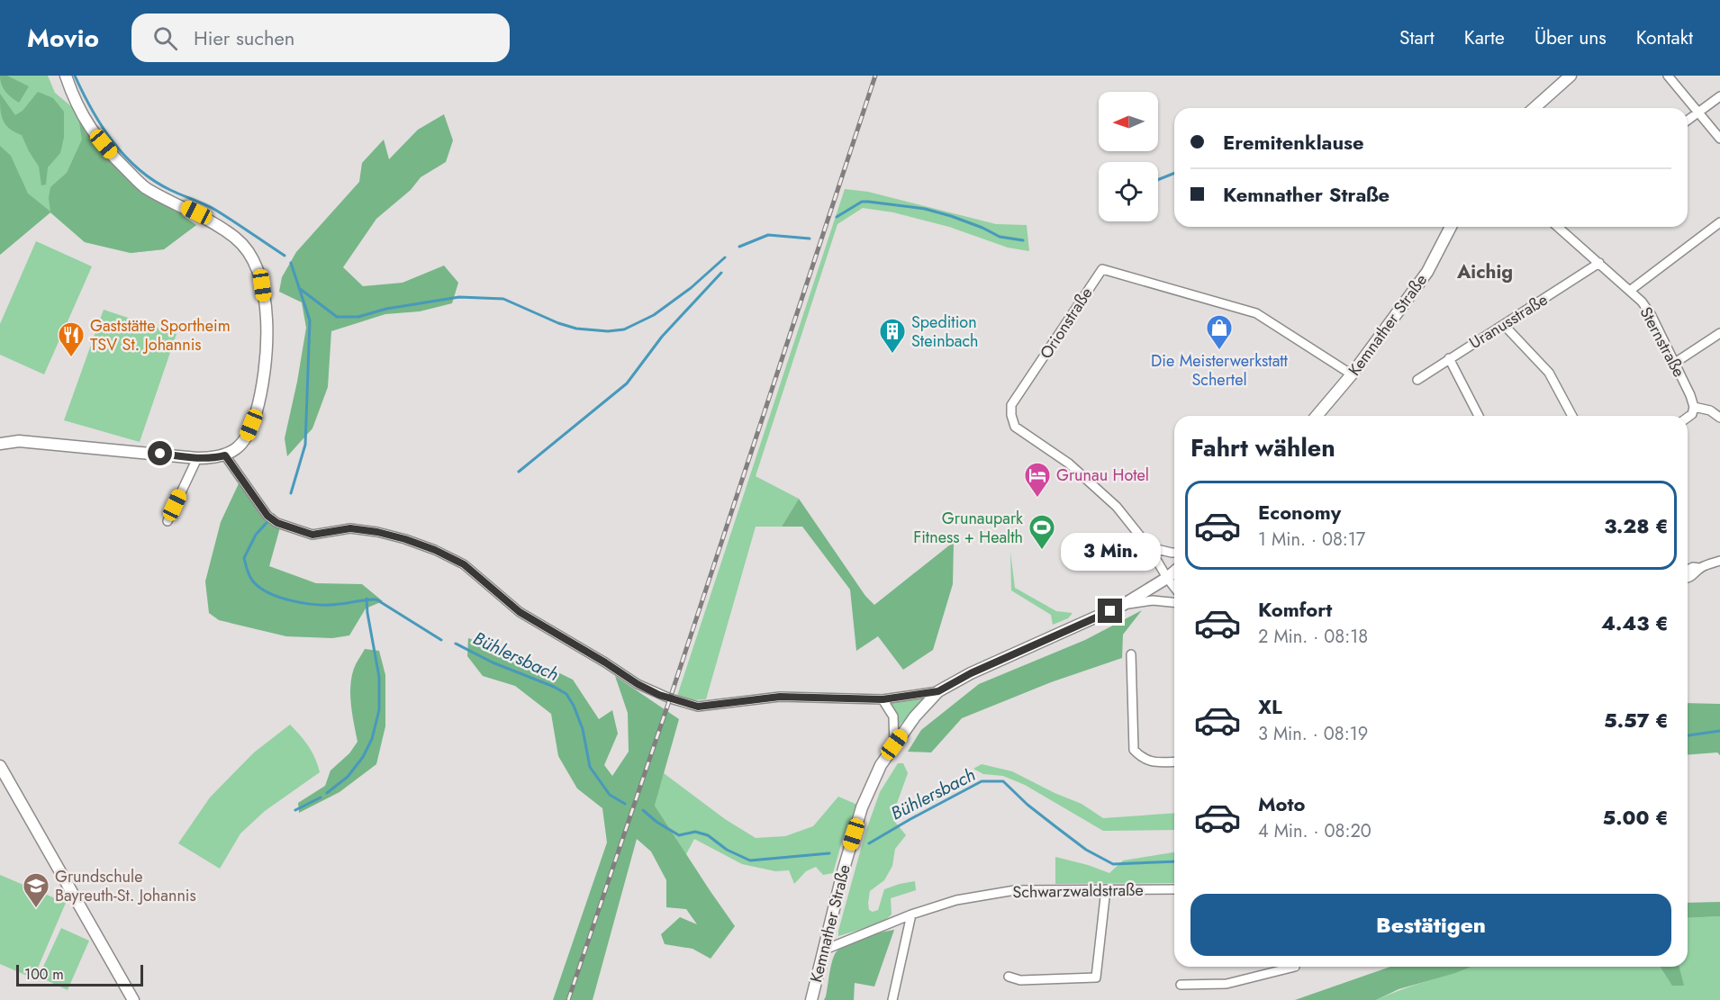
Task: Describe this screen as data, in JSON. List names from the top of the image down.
{
  "streets": {
    "street": [
      "Uranusstraße",
      "Orionstraße",
      "Kemnather Straße",
      "Sternstraße",
      "Schwarzwaldstraße"
    ]
  },
  "crossings": [
    ["Uranusstraße", "Sternstraße"],
    ["Orionstraße", "Kemnather Straße"],
    ["Kemnather Straße", "Schwarzwaldstraße"]
  ],
  "districts": ["Aichig"],
  "water": ["Bühlersbach"],
  "places": {
    "shop": ["Die Meisterwerkstatt Schertel"],
    "building": ["Spedition Steinbach"],
    "restaurant": ["Gaststätte Sportheim TSV St. Johannis"],
    "hotel": ["Grunau Hotel"],
    "sports": ["Grunaupark Fitness + Health"],
    "school or university": ["Grundschule Bayreuth-St. Johannis"]
  },
  "scale_bar": "100 m",
  "north": "left",
  "page": {
    "header": "Movio",
    "search": "Hier suchen",
    "nav": [
      "Start",
      "Karte",
      "Über uns",
      "Kontakt"
    ],
    "banner": ["Eremitenklause", "Kemnather Straße"],
    "heading": "Fahrt wählen",
    "list": [
      {
        "name": "Economy",
        "note": "1 Min. · 08:17",
        "value": "3.28 €"
      },
      {
        "name": "Komfort",
        "note": "2 Min. · 08:18",
        "value": "4.43 €"
      },
      {
        "name": "XL",
        "note": "3 Min. · 08:19",
        "value": "5.57 €"
      },
      {
        "name": "Moto",
        "note": "4 Min. · 08:20",
        "value": "5.00 €"
      }
    ],
    "bubble": "3 Min.",
    "buttons": "Bestätigen",
    "scale": "100 m"
  }
}
